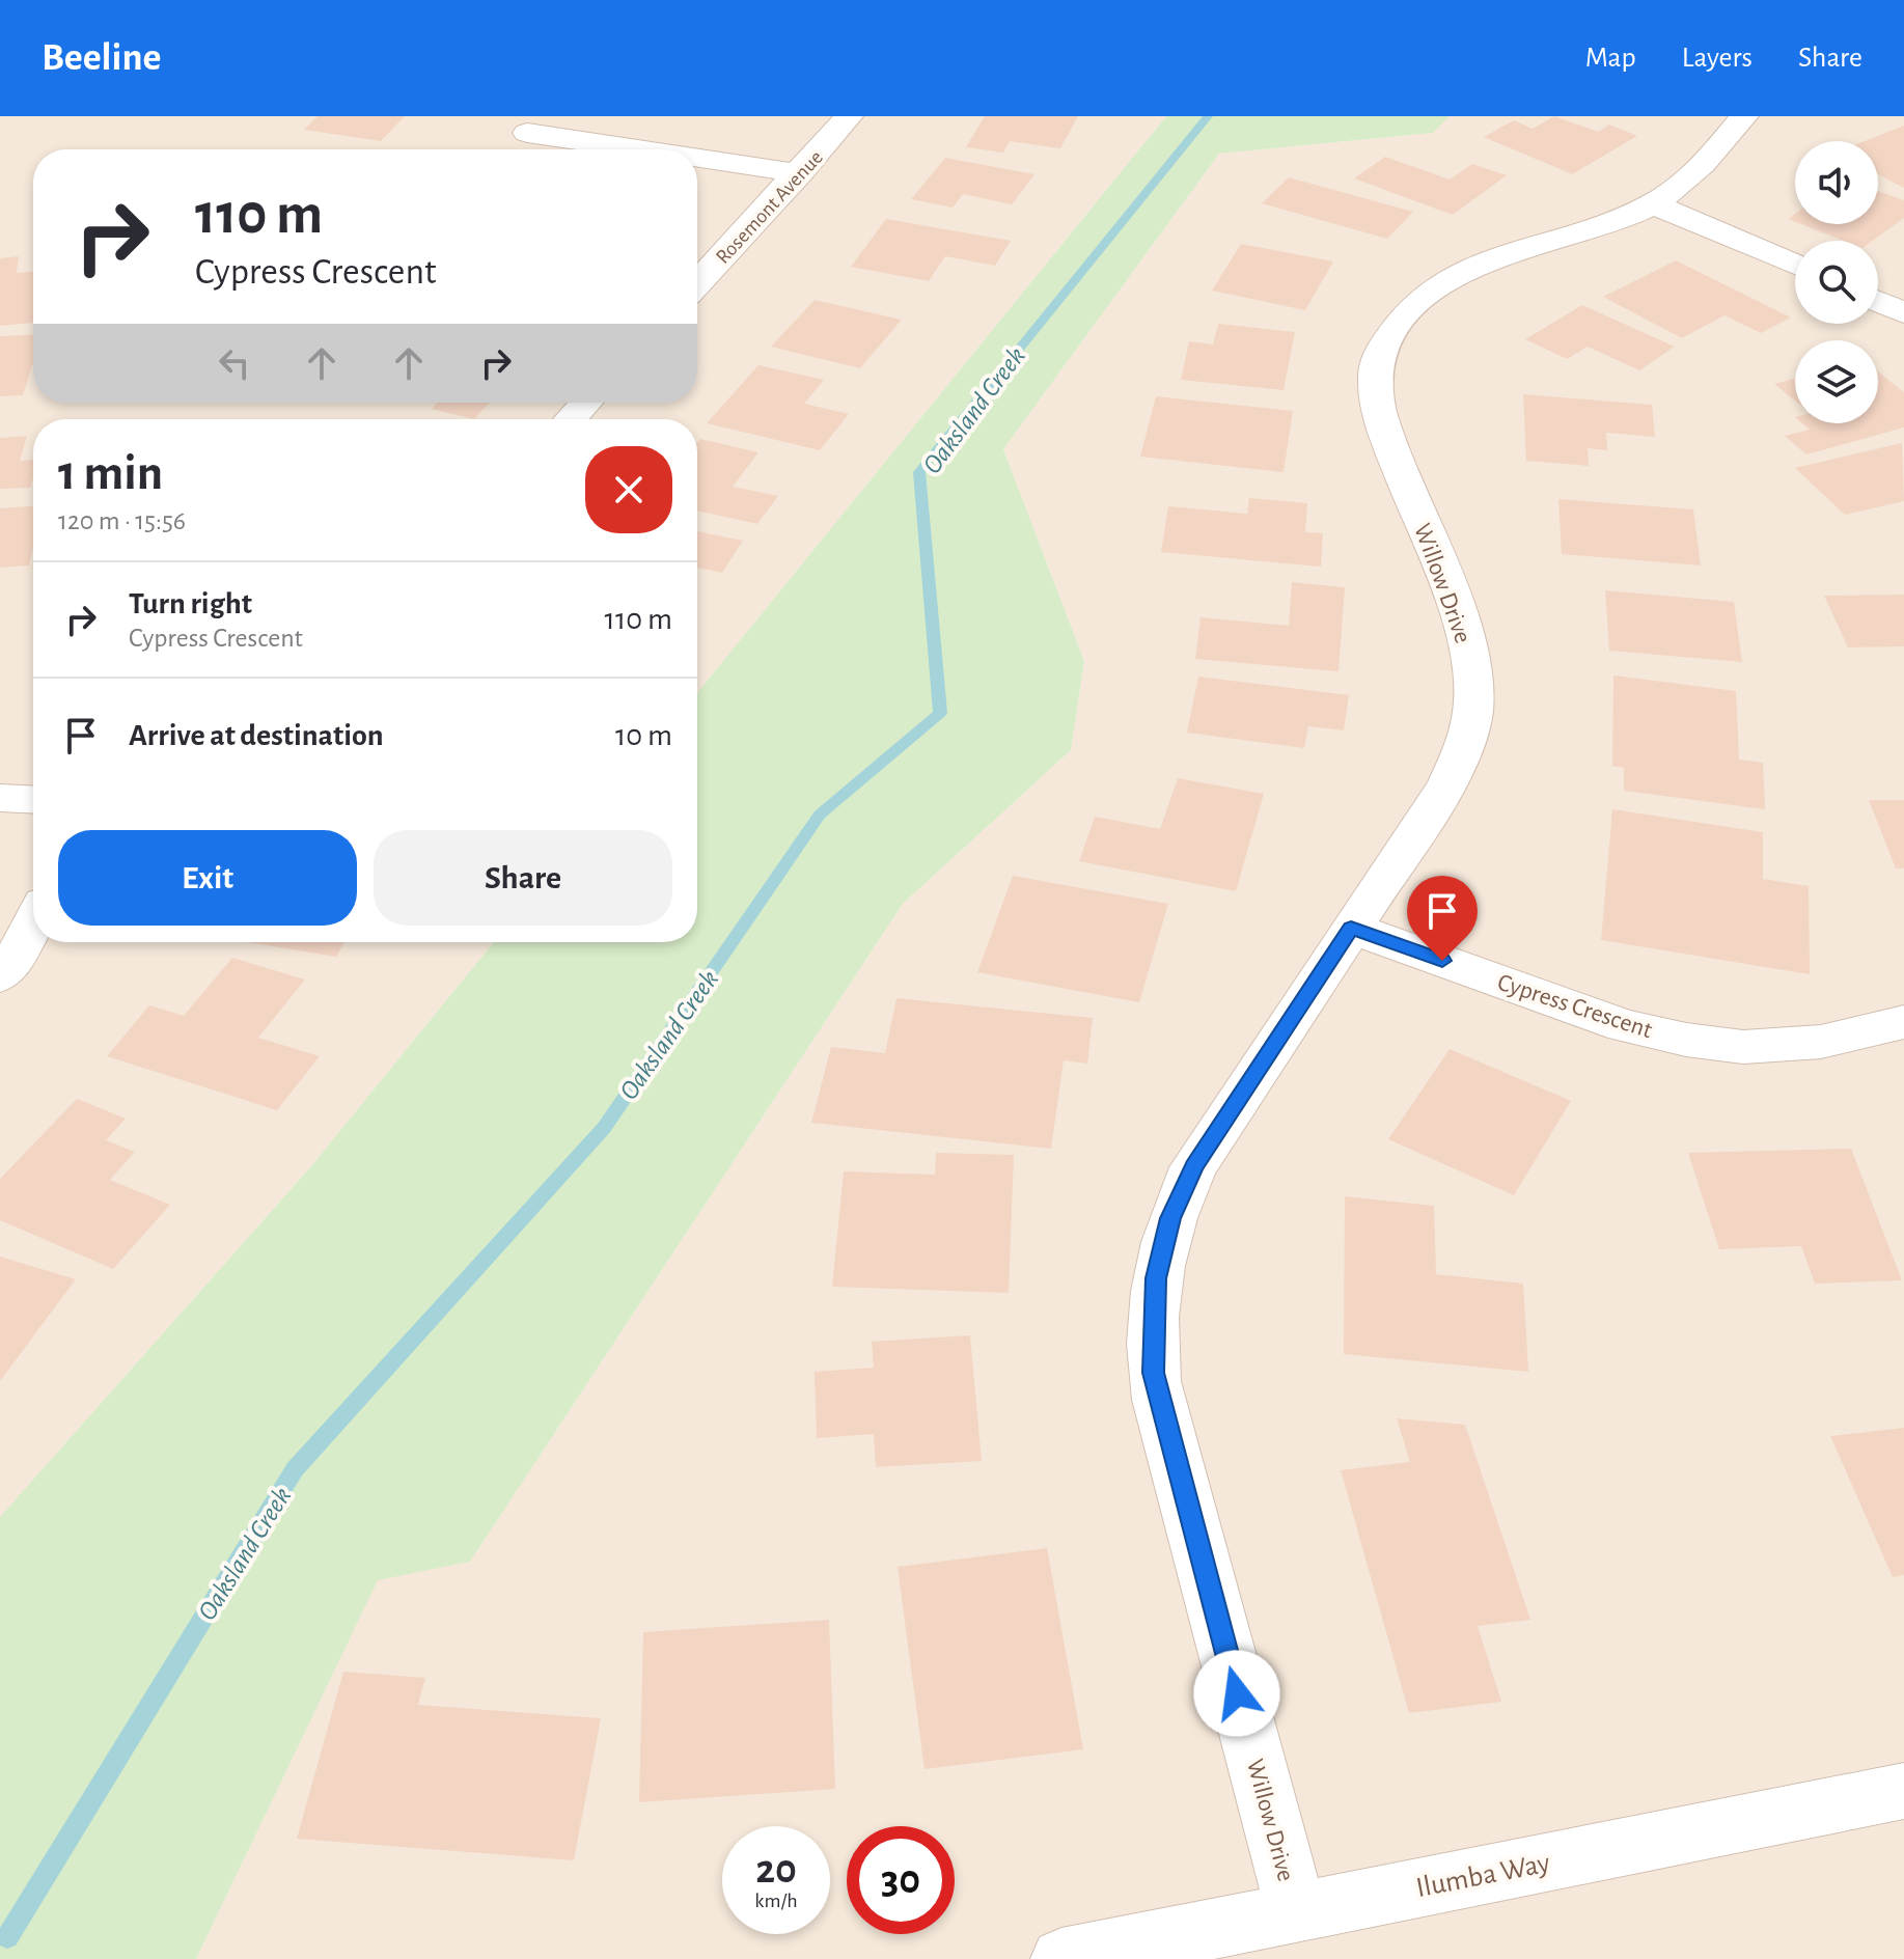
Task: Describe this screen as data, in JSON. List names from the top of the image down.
{
  "streets": {
    "street": [
      "Rosemont Avenue",
      "Willow Drive",
      "Cypress Crescent",
      "Ilumba Way"
    ]
  },
  "crossings": [
    ["Willow Drive", "Cypress Crescent"],
    ["Willow Drive", "Ilumba Way"]
  ],
  "water": ["Oaksland Creek"],
  "page": {
    "header": "Beeline",
    "nav": ["Map", "Layers", "Share"],
    "turn": ["110 m", "Cypress Crescent"],
    "heading": ["1 min", "120 m · 15:56"],
    "list": [
      {
        "name": "Turn right",
        "note": "Cypress Crescent",
        "value": "110 m"
      },
      {
        "name": "Arrive at destination",
        "value": "10 m"
      }
    ],
    "buttons": ["Exit", "Share"],
    "speed": "20 km/h",
    "limit": "30"
  }
}
